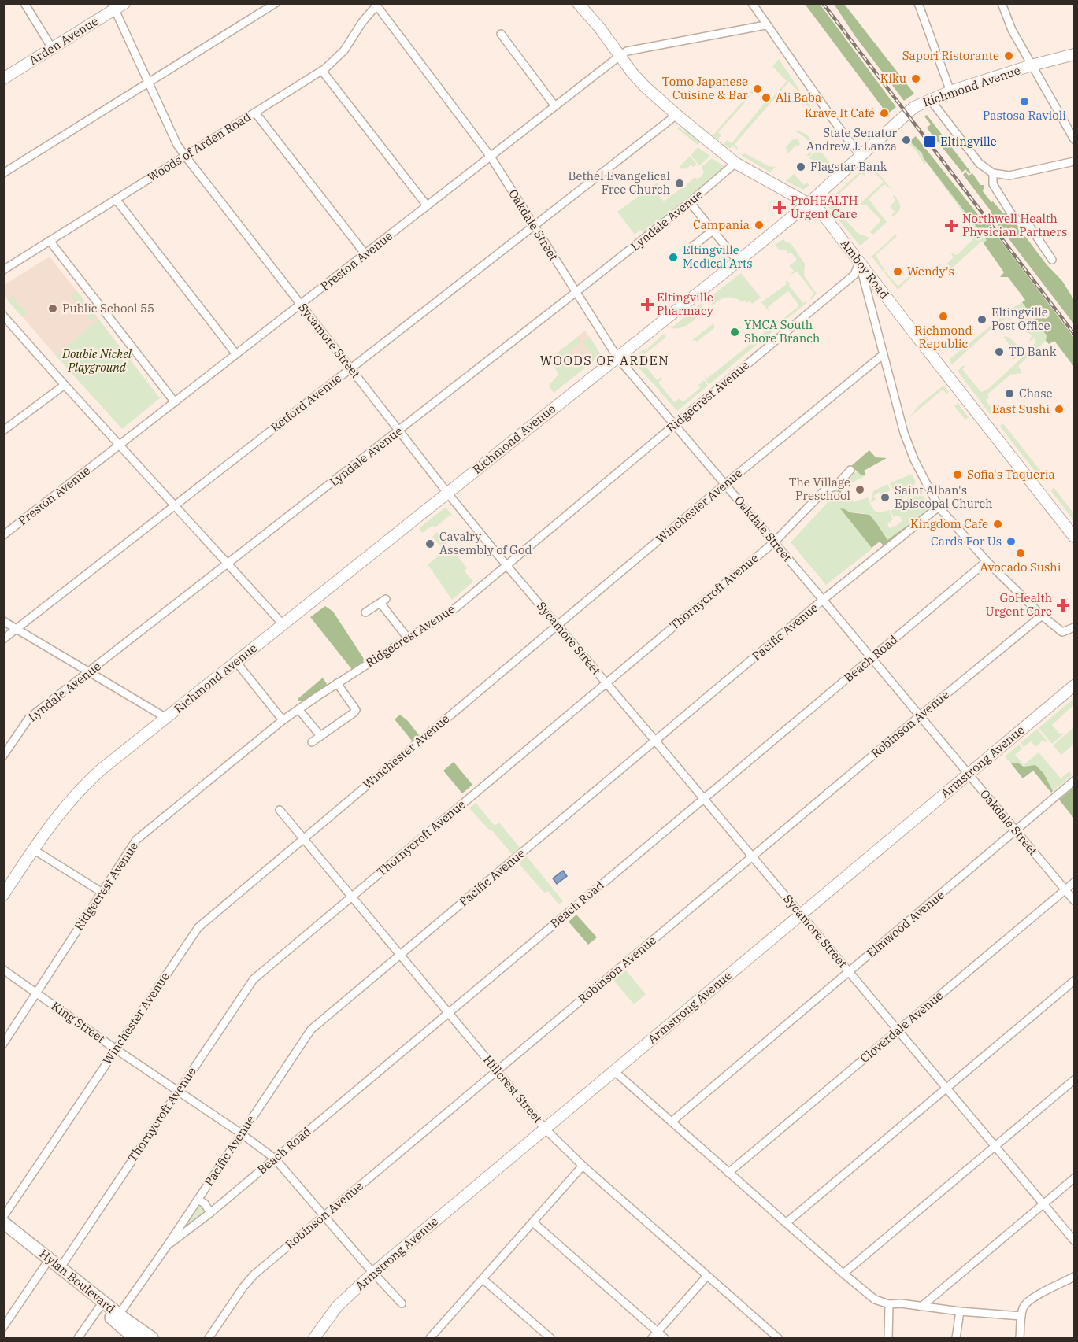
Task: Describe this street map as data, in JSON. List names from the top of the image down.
{
  "streets": {
    "main road": [
      "Arden Avenue",
      "Richmond Avenue",
      "Amboy Road",
      "Armstrong Avenue",
      "Hylan Boulevard"
    ],
    "street": [
      "Woods of Arden Road",
      "Lyndale Avenue",
      "Oakdale Street",
      "Preston Avenue",
      "Sycamore Street",
      "Ridgecrest Avenue",
      "Retford Avenue",
      "Winchester Avenue",
      "Thornycroft Avenue",
      "Pacific Avenue",
      "Beach Road",
      "Robinson Avenue",
      "Elmwood Avenue",
      "King Street",
      "Cloverdale Avenue",
      "Hillcrest Street"
    ]
  },
  "crossings": [
    ["Arden Avenue", "Sycamore Street"],
    ["Richmond Avenue", "Oakdale Street"],
    ["Richmond Avenue", "Amboy Road"],
    ["Richmond Avenue", "Sycamore Street"],
    ["Woods of Arden Road", "Oakdale Street"],
    ["Woods of Arden Road", "Sycamore Street"],
    ["Lyndale Avenue", "Oakdale Street"],
    ["Lyndale Avenue", "Amboy Road"],
    ["Lyndale Avenue", "Sycamore Street"],
    ["Oakdale Street", "Preston Avenue"],
    ["Oakdale Street", "Ridgecrest Avenue"],
    ["Oakdale Street", "Retford Avenue"],
    ["Oakdale Street", "Winchester Avenue"],
    ["Oakdale Street", "Thornycroft Avenue"],
    ["Oakdale Street", "Pacific Avenue"],
    ["Oakdale Street", "Beach Road"],
    ["Oakdale Street", "Robinson Avenue"],
    ["Oakdale Street", "Armstrong Avenue"],
    ["Oakdale Street", "Elmwood Avenue"],
    ["Oakdale Street", "Cloverdale Avenue"],
    ["Preston Avenue", "Amboy Road"],
    ["Preston Avenue", "Sycamore Street"],
    ["Amboy Road", "Ridgecrest Avenue"],
    ["Amboy Road", "Retford Avenue"],
    ["Sycamore Street", "Ridgecrest Avenue"],
    ["Sycamore Street", "Retford Avenue"],
    ["Sycamore Street", "Winchester Avenue"],
    ["Sycamore Street", "Thornycroft Avenue"],
    ["Sycamore Street", "Pacific Avenue"],
    ["Sycamore Street", "Beach Road"],
    ["Sycamore Street", "Robinson Avenue"],
    ["Sycamore Street", "Armstrong Avenue"],
    ["Sycamore Street", "Elmwood Avenue"],
    ["Sycamore Street", "Cloverdale Avenue"],
    ["Ridgecrest Avenue", "King Street"],
    ["Winchester Avenue", "King Street"],
    ["Winchester Avenue", "Hillcrest Street"],
    ["Thornycroft Avenue", "King Street"],
    ["Thornycroft Avenue", "Hillcrest Street"],
    ["Thornycroft Avenue", "Hylan Boulevard"],
    ["Pacific Avenue", "Beach Road"],
    ["Pacific Avenue", "King Street"],
    ["Pacific Avenue", "Hillcrest Street"],
    ["Pacific Avenue", "Hylan Boulevard"],
    ["Beach Road", "King Street"],
    ["Beach Road", "Hillcrest Street"],
    ["Robinson Avenue", "King Street"],
    ["Robinson Avenue", "Hillcrest Street"],
    ["Armstrong Avenue", "King Street"],
    ["Armstrong Avenue", "Hillcrest Street"]
  ],
  "districts": ["WOODS OF ARDEN"],
  "parks": ["Double Nickel Playground"],
  "places": {
    "other": [
      "Sapori Ristorante",
      "Kiku",
      "Tomo Japanese Cuisine & Bar",
      "Ali Baba",
      "Pastosa Ravioli",
      "Krave It Café",
      "State Senator Andrew J. Lanza",
      "Flagstar Bank",
      "Bethel Evangelical Free Church",
      "Campania",
      "Eltingville Medical Arts",
      "Wendy's",
      "Public School 55",
      "Richmond Republic",
      "Eltingville Post Office",
      "YMCA South Shore Branch",
      "TD Bank",
      "Chase",
      "East Sushi",
      "Sofia's Taqueria",
      "The Village Preschool",
      "Saint Alban's Episcopal Church",
      "Kingdom Cafe",
      "Cards For Us",
      "Cavalry Assembly of God",
      "Avocado Sushi"
    ],
    "transit": ["Eltingville"],
    "health": [
      "ProHEALTH Urgent Care",
      "Northwell Health Physician Partners",
      "Eltingville Pharmacy",
      "GoHealth Urgent Care"
    ]
  }
}
